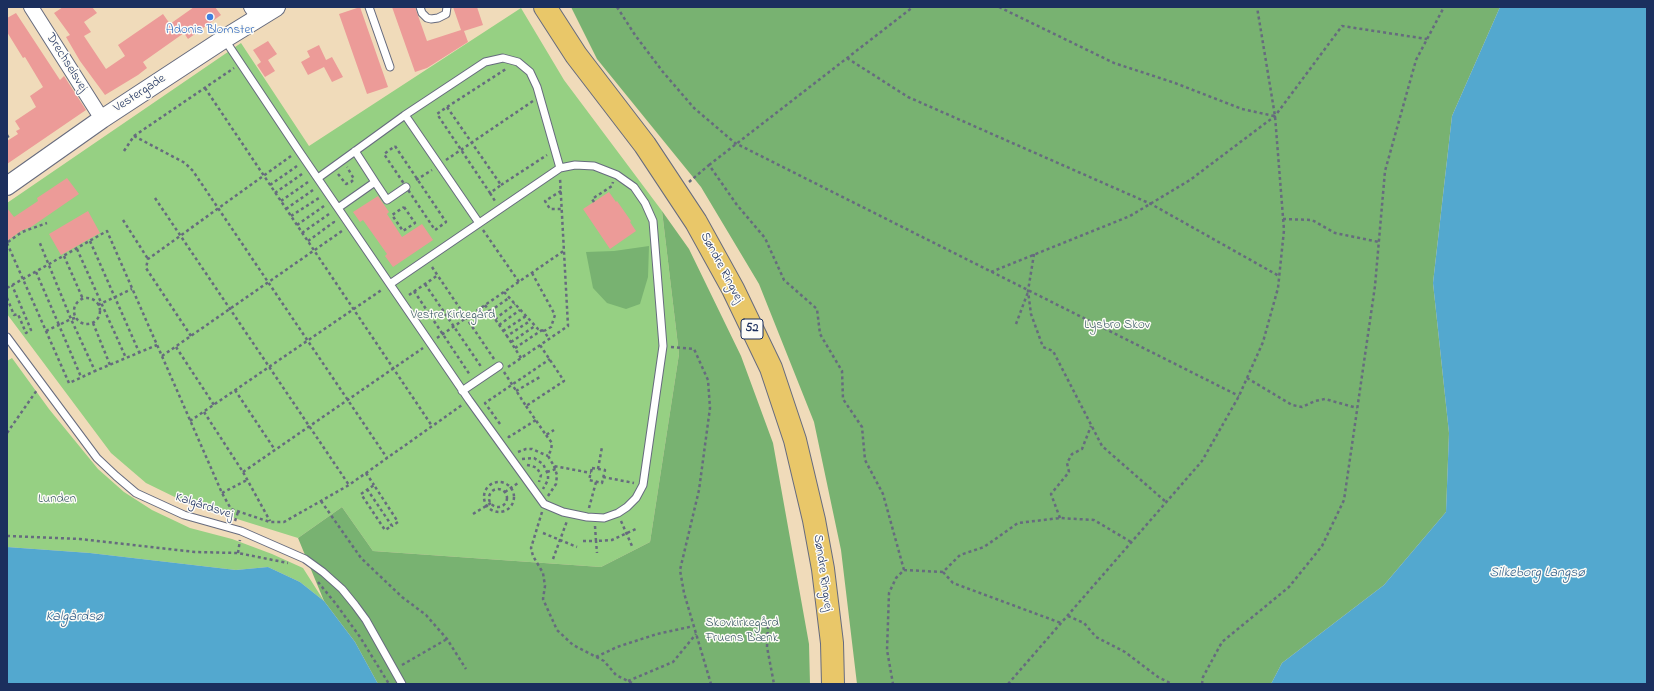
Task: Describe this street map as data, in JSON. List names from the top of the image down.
{
  "streets": {
    "main road": ["Søndre Ringvej", "52"],
    "street": ["Drechselsvej", "Vestergade"],
    "lane": ["Kalgårdsvej"]
  },
  "crossings": [
    ["Drechselsvej", "Vestergade"]
  ],
  "water": ["Silkeborg Langsø", "Kalgårdsø"],
  "parks": [
    "Vestre Kirkegård",
    "Lysbro Skov",
    "Lunden",
    "Skovkirkegård Fruens Bænk"
  ],
  "places": ["Adonis Blomster"]
}
